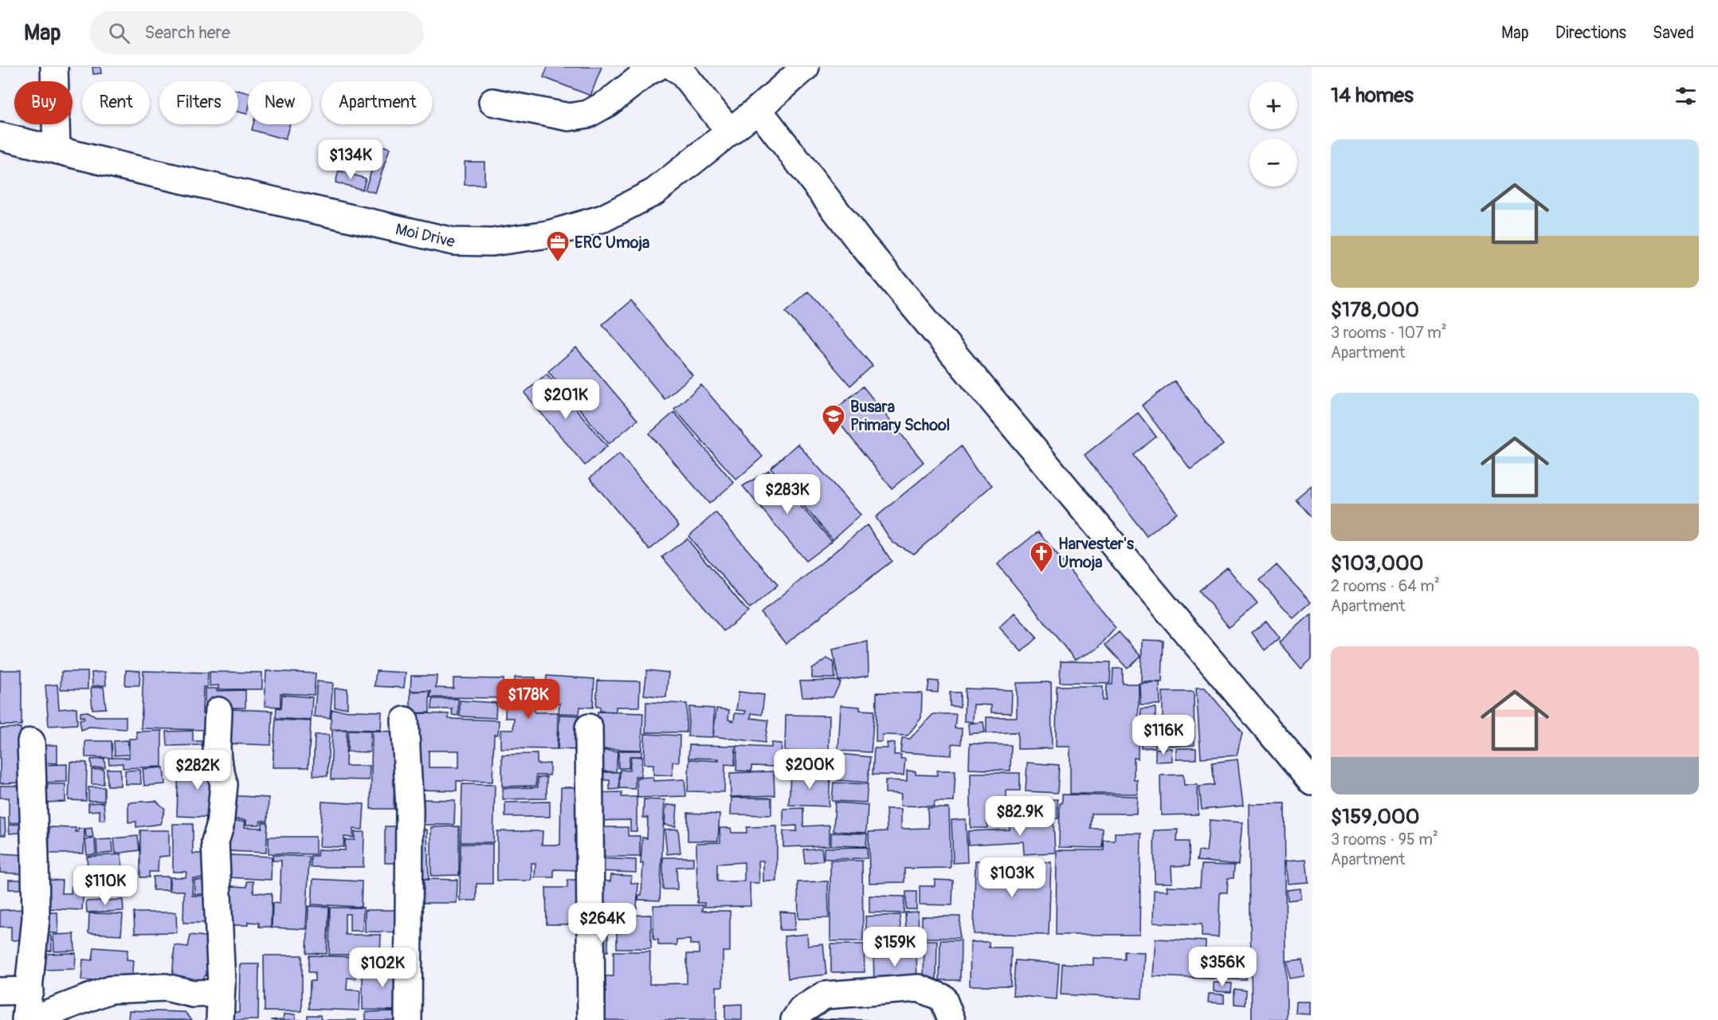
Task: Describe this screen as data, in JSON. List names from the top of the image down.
{
  "streets": {
    "street": ["Moi Drive"]
  },
  "places": {
    "office": ["ERC Umoja"],
    "school or university": ["Busara Primary School"],
    "church": ["Harvester's Umoja"]
  },
  "page": {
    "header": "Map",
    "search": "Search here",
    "nav": ["Map", "Directions", "Saved"],
    "heading": "14 homes",
    "map_buttons": ["+", "−"],
    "chip": [
      "Buy",
      "Rent",
      "Filters",
      "New",
      "Apartment"
    ],
    "list": [
      {
        "name": "$178,000",
        "note": "3 rooms · 107 m² · Apartment"
      },
      {
        "name": "$103,000",
        "note": "2 rooms · 64 m² · Apartment"
      },
      {
        "name": "$159,000",
        "note": "3 rooms · 95 m² · Apartment"
      }
    ],
    "price": [
      "$134K",
      "$201K",
      "$283K",
      "$178K",
      "$116K",
      "$200K",
      "$282K",
      "$82.9K",
      "$103K",
      "$110K",
      "$264K",
      "$159K",
      "$356K",
      "$102K"
    ]
  }
}
